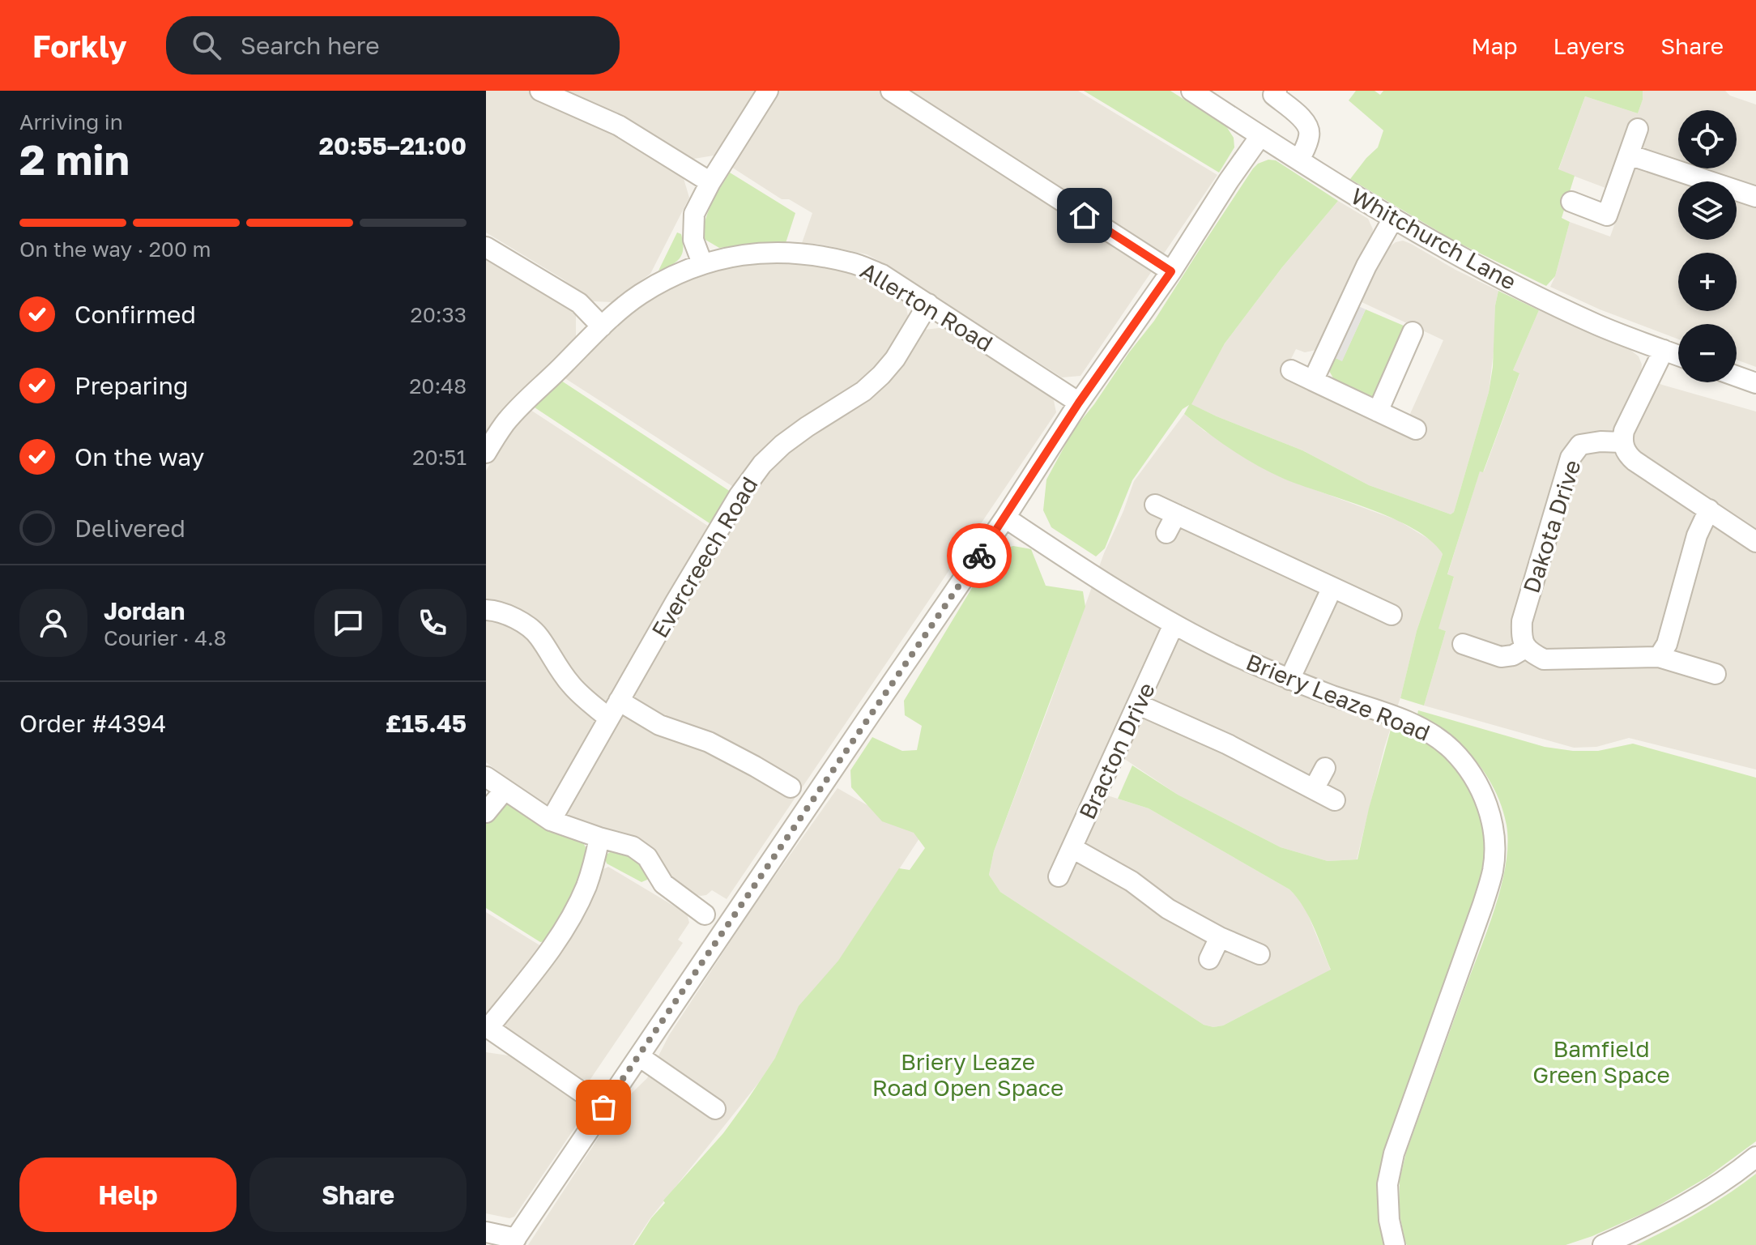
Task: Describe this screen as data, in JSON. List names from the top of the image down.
{
  "streets": {
    "street": [
      "Whitchurch Lane",
      "Allerton Road",
      "Dakota Drive",
      "Evercreech Road",
      "Briery Leaze Road",
      "Bracton Drive"
    ]
  },
  "crossings": [
    ["Allerton Road", "Evercreech Road"],
    ["Briery Leaze Road", "Bracton Drive"]
  ],
  "parks": ["Bamfield Green Space", "Briery Leaze Road Open Space"],
  "page": {
    "header": "Forkly",
    "search": "Search here",
    "nav": ["Map", "Layers", "Share"],
    "heading": ["2 min", "Arriving in", "20:55–21:00"],
    "panel": [
      "Jordan",
      "Courier · 4.8",
      "Order #4394",
      "£15.45"
    ],
    "map_buttons": ["+", "−"],
    "bar": "On the way · 200 m",
    "list": [
      ["Confirmed", "20:33"],
      ["Preparing", "20:48"],
      ["On the way", "20:51"],
      "Delivered"
    ],
    "buttons": ["Help", "Share"]
  }
}
